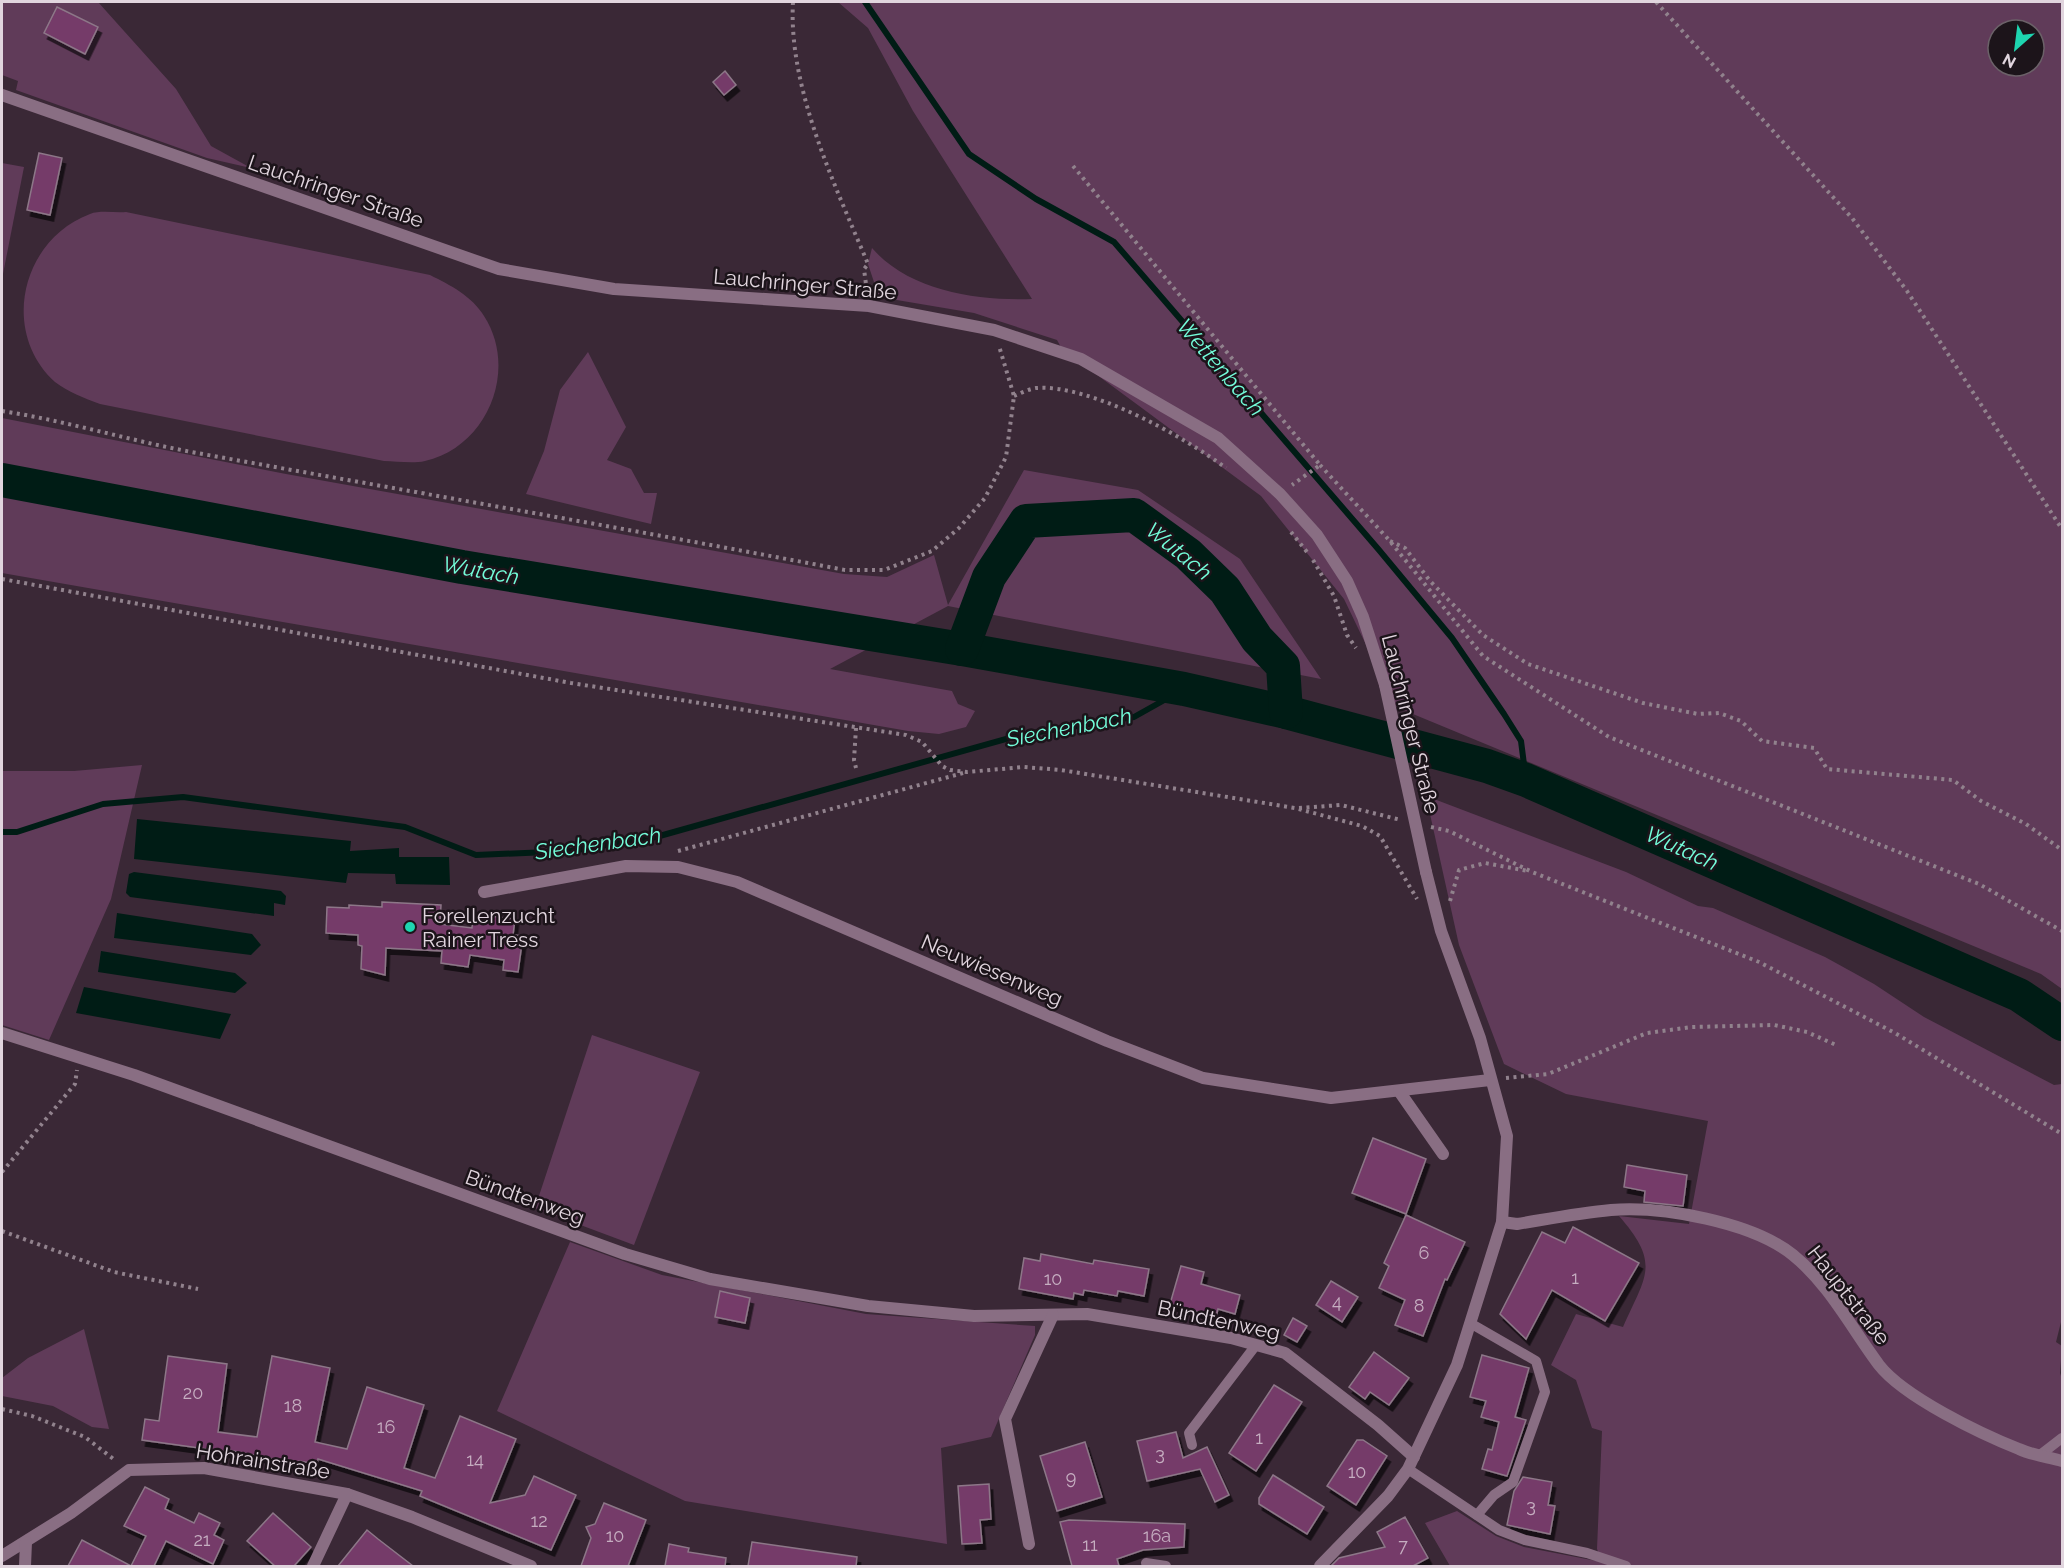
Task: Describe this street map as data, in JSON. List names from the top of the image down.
{
  "streets": {
    "street": [
      "Lauchringer Straße",
      "Neuwiesenweg",
      "Bündtenweg",
      "Hauptstraße",
      "Hohrainstraße"
    ]
  },
  "crossings": [
    ["Lauchringer Straße", "Neuwiesenweg"]
  ],
  "water": ["Wettenbach", "Wutach", "Siechenbach"],
  "places": ["Forellenzucht Rainer Tress"],
  "house_numbers": [
    "6",
    "1",
    "10",
    "4",
    "8",
    "20",
    "18",
    "16",
    "1",
    "3",
    "14",
    "10",
    "9",
    "3",
    "12",
    "10",
    "16a",
    "21",
    "11",
    "7"
  ],
  "north": "bottom left"
}
